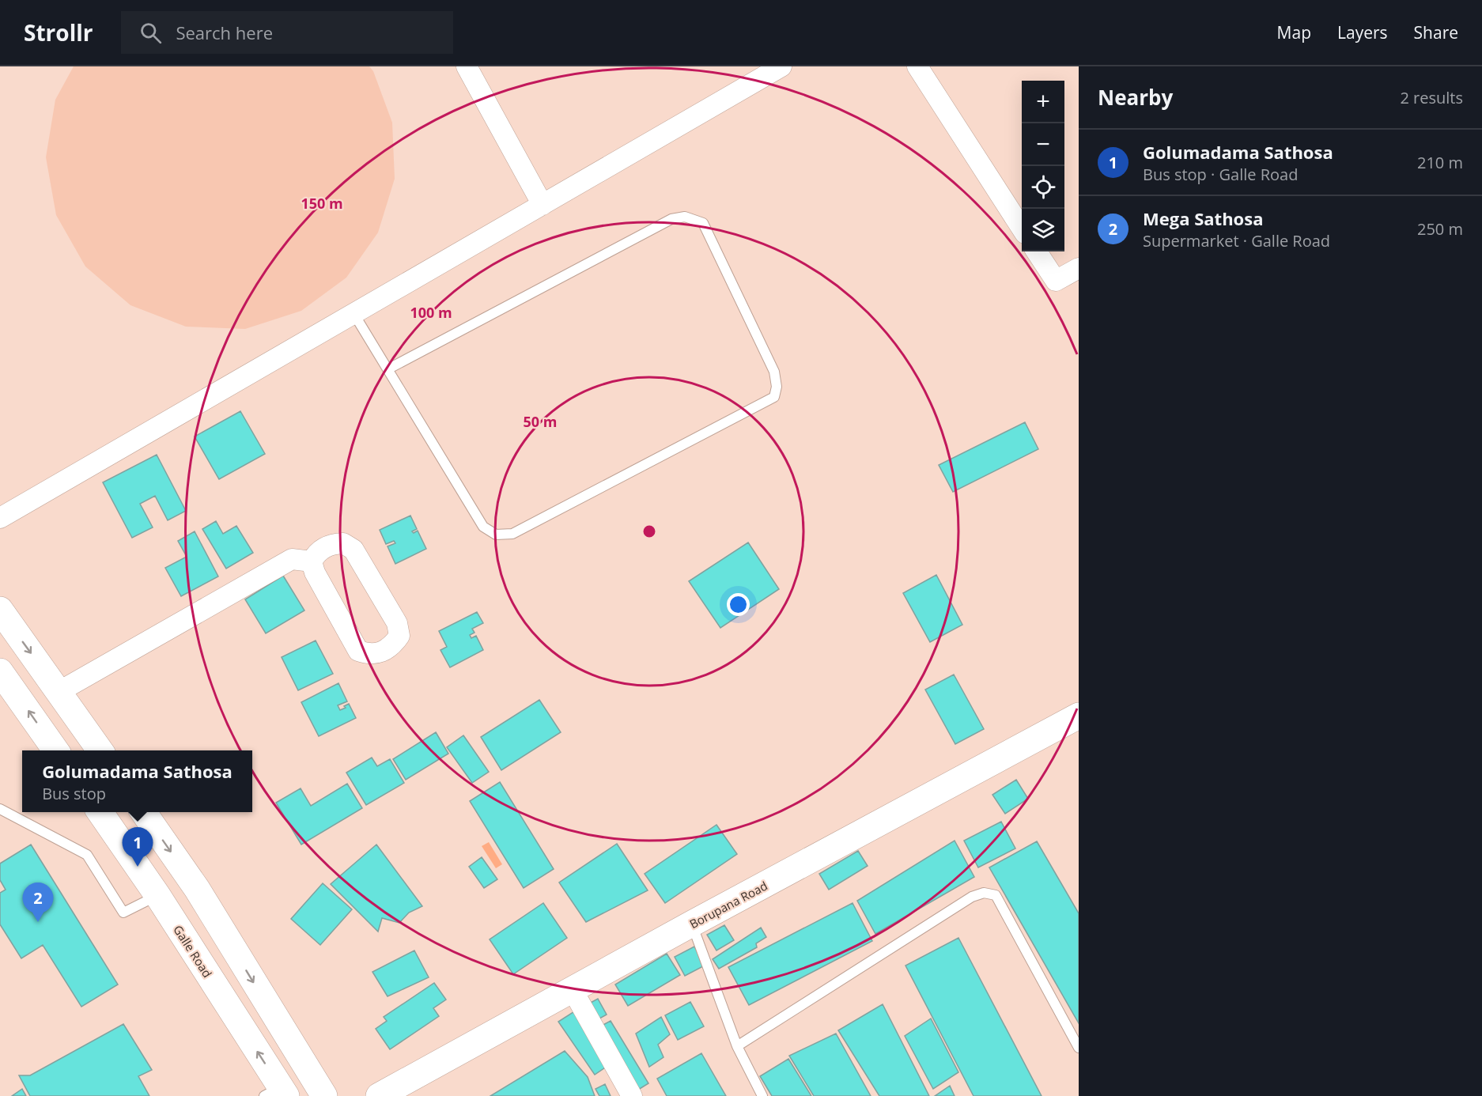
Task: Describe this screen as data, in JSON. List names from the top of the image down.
{
  "streets": {
    "main road": ["Borupana Road", "Galle Road"]
  },
  "page": {
    "header": "Strollr",
    "search": "Search here",
    "nav": ["Map", "Layers", "Share"],
    "heading": ["Nearby", "2 results"],
    "map_buttons": ["+", "−"],
    "list": [
      {
        "mark": "1",
        "name": "Golumadama Sathosa",
        "note": "Bus stop · Galle Road",
        "value": "210 m"
      },
      {
        "mark": "2",
        "name": "Mega Sathosa",
        "note": "Supermarket · Galle Road",
        "value": "250 m"
      }
    ],
    "popup": ["Golumadama Sathosa", "Bus stop"],
    "pins": ["1", "2"]
  },
  "rings": ["150 m", "100 m", "50 m"]
}
